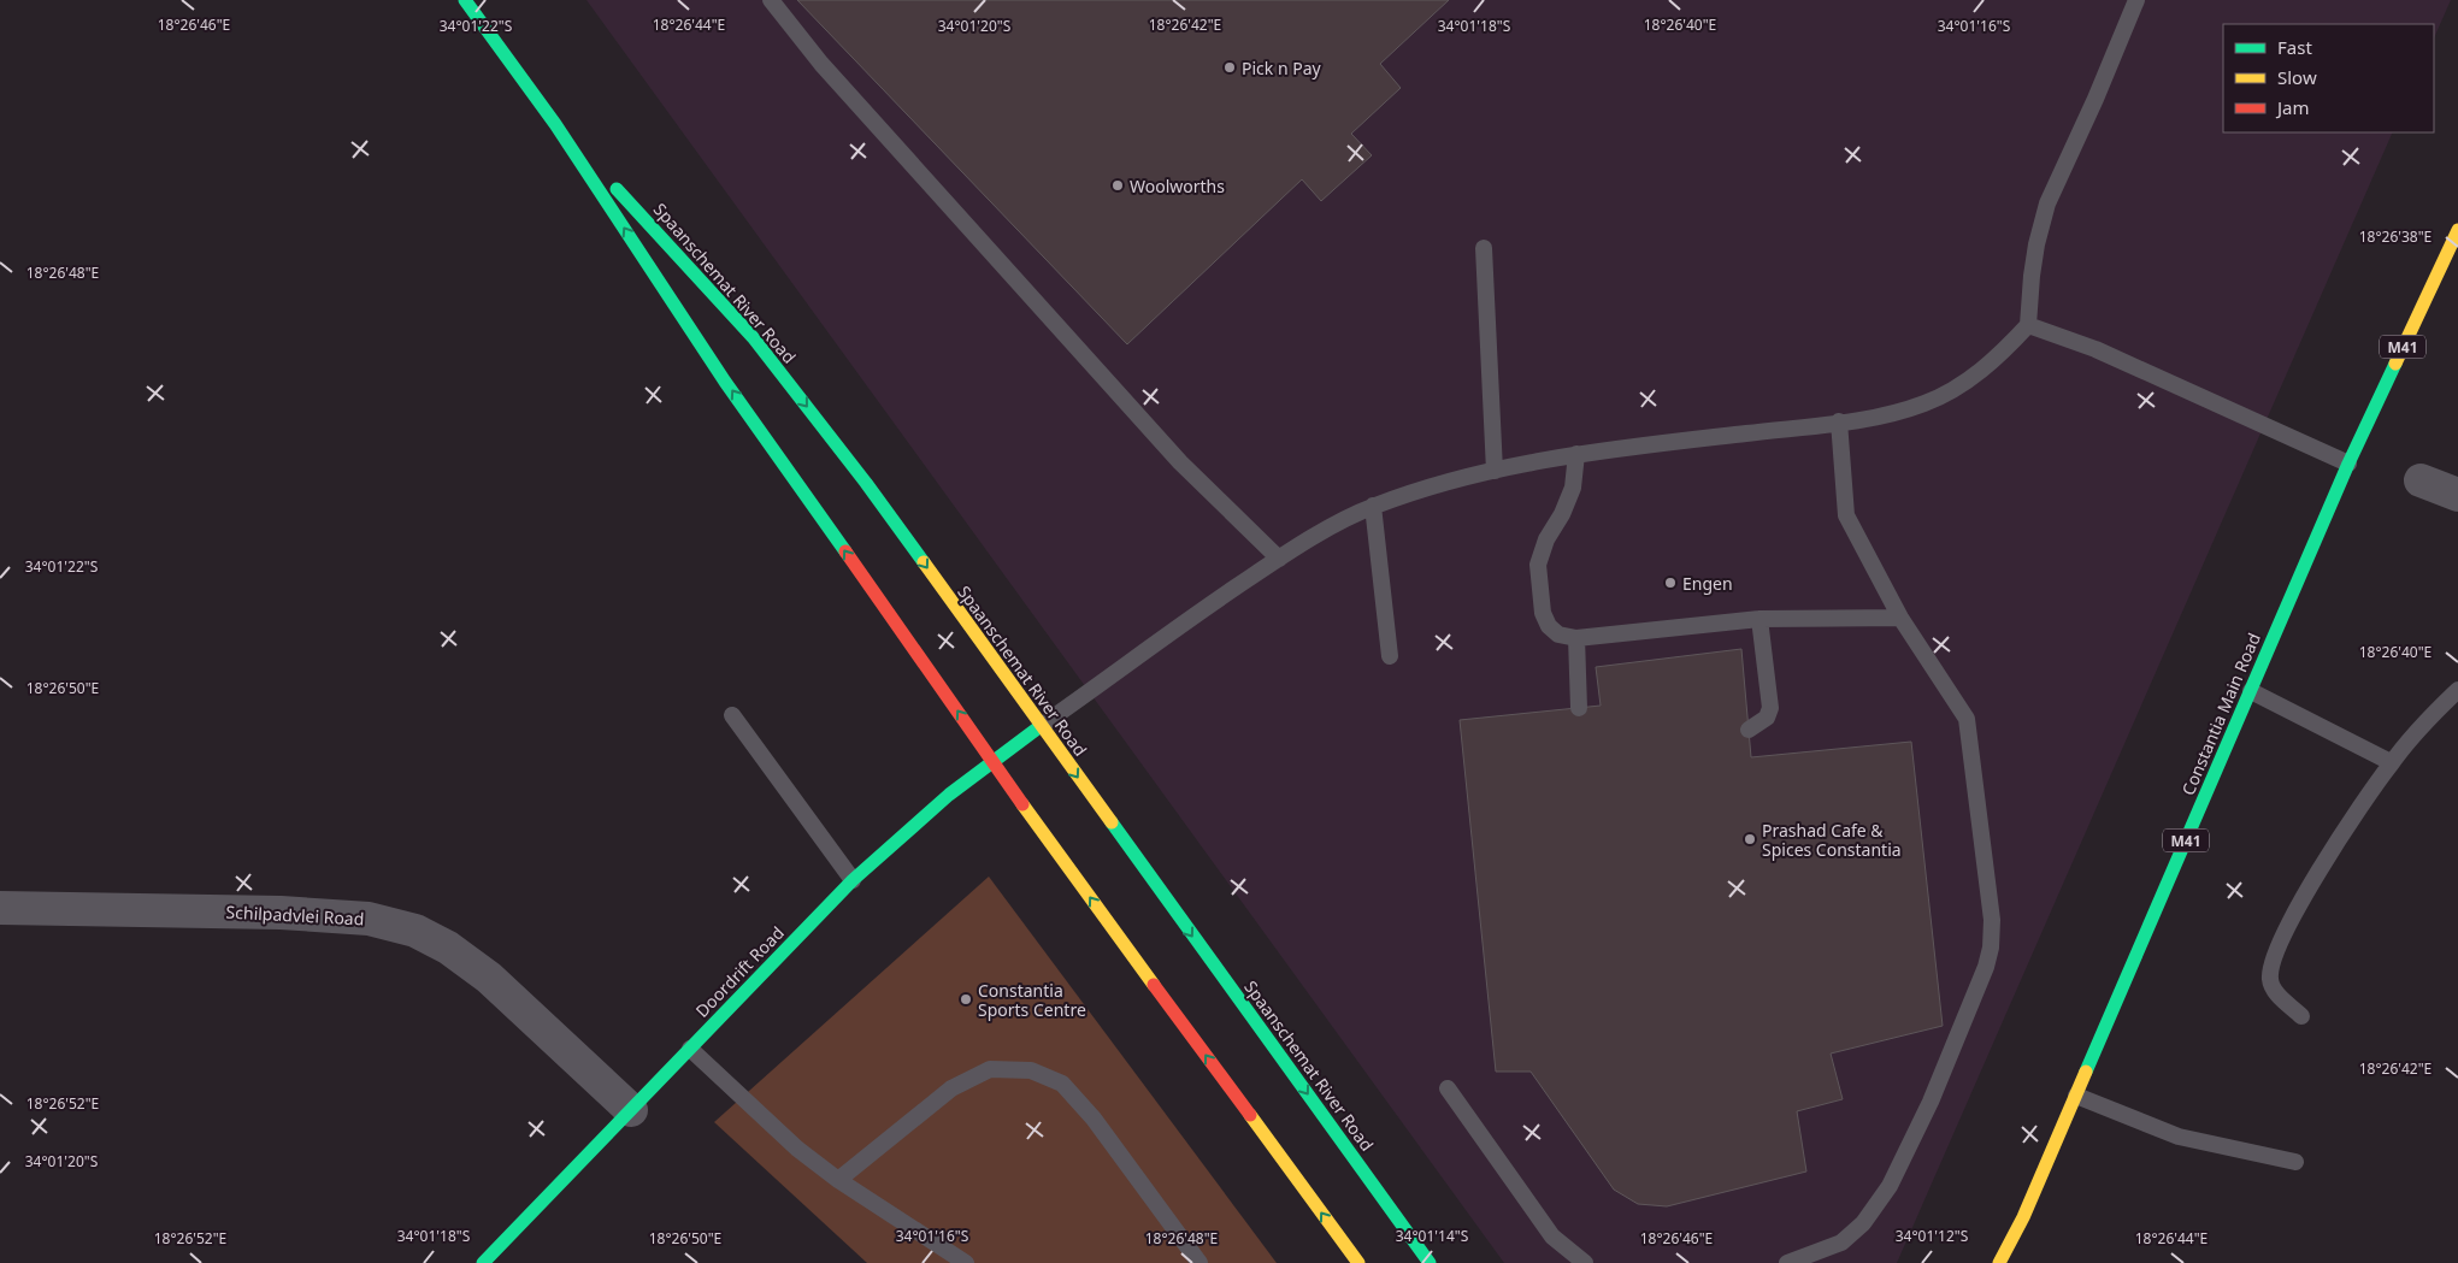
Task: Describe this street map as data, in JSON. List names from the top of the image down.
{
  "streets": {
    "main road": [
      "Spaanschemat River Road",
      "M41",
      "Constantia Main Road",
      "Doordrift Road"
    ],
    "street": ["Schilpadvlei Road"]
  },
  "crossings": [
    ["Spaanschemat River Road", "Doordrift Road"],
    ["Schilpadvlei Road", "Doordrift Road"]
  ],
  "places": [
    "Pick n Pay",
    "Woolworths",
    "Engen",
    "Prashad Cafe & Spices Constantia",
    "Constantia Sports Centre"
  ],
  "legend": ["Fast", "Slow", "Jam"],
  "coordinates": [
    "18°26'46\"E",
    "18°26'44\"E",
    "18°26'42\"E",
    "18°26'40\"E",
    "34°01'16\"S",
    "34°01'22\"S",
    "34°01'20\"S",
    "34°01'18\"S",
    "18°26'38\"E",
    "18°26'48\"E",
    "18°26'50\"E",
    "18°26'52\"E",
    "34°01'14\"S",
    "34°01'12\"S"
  ]
}
